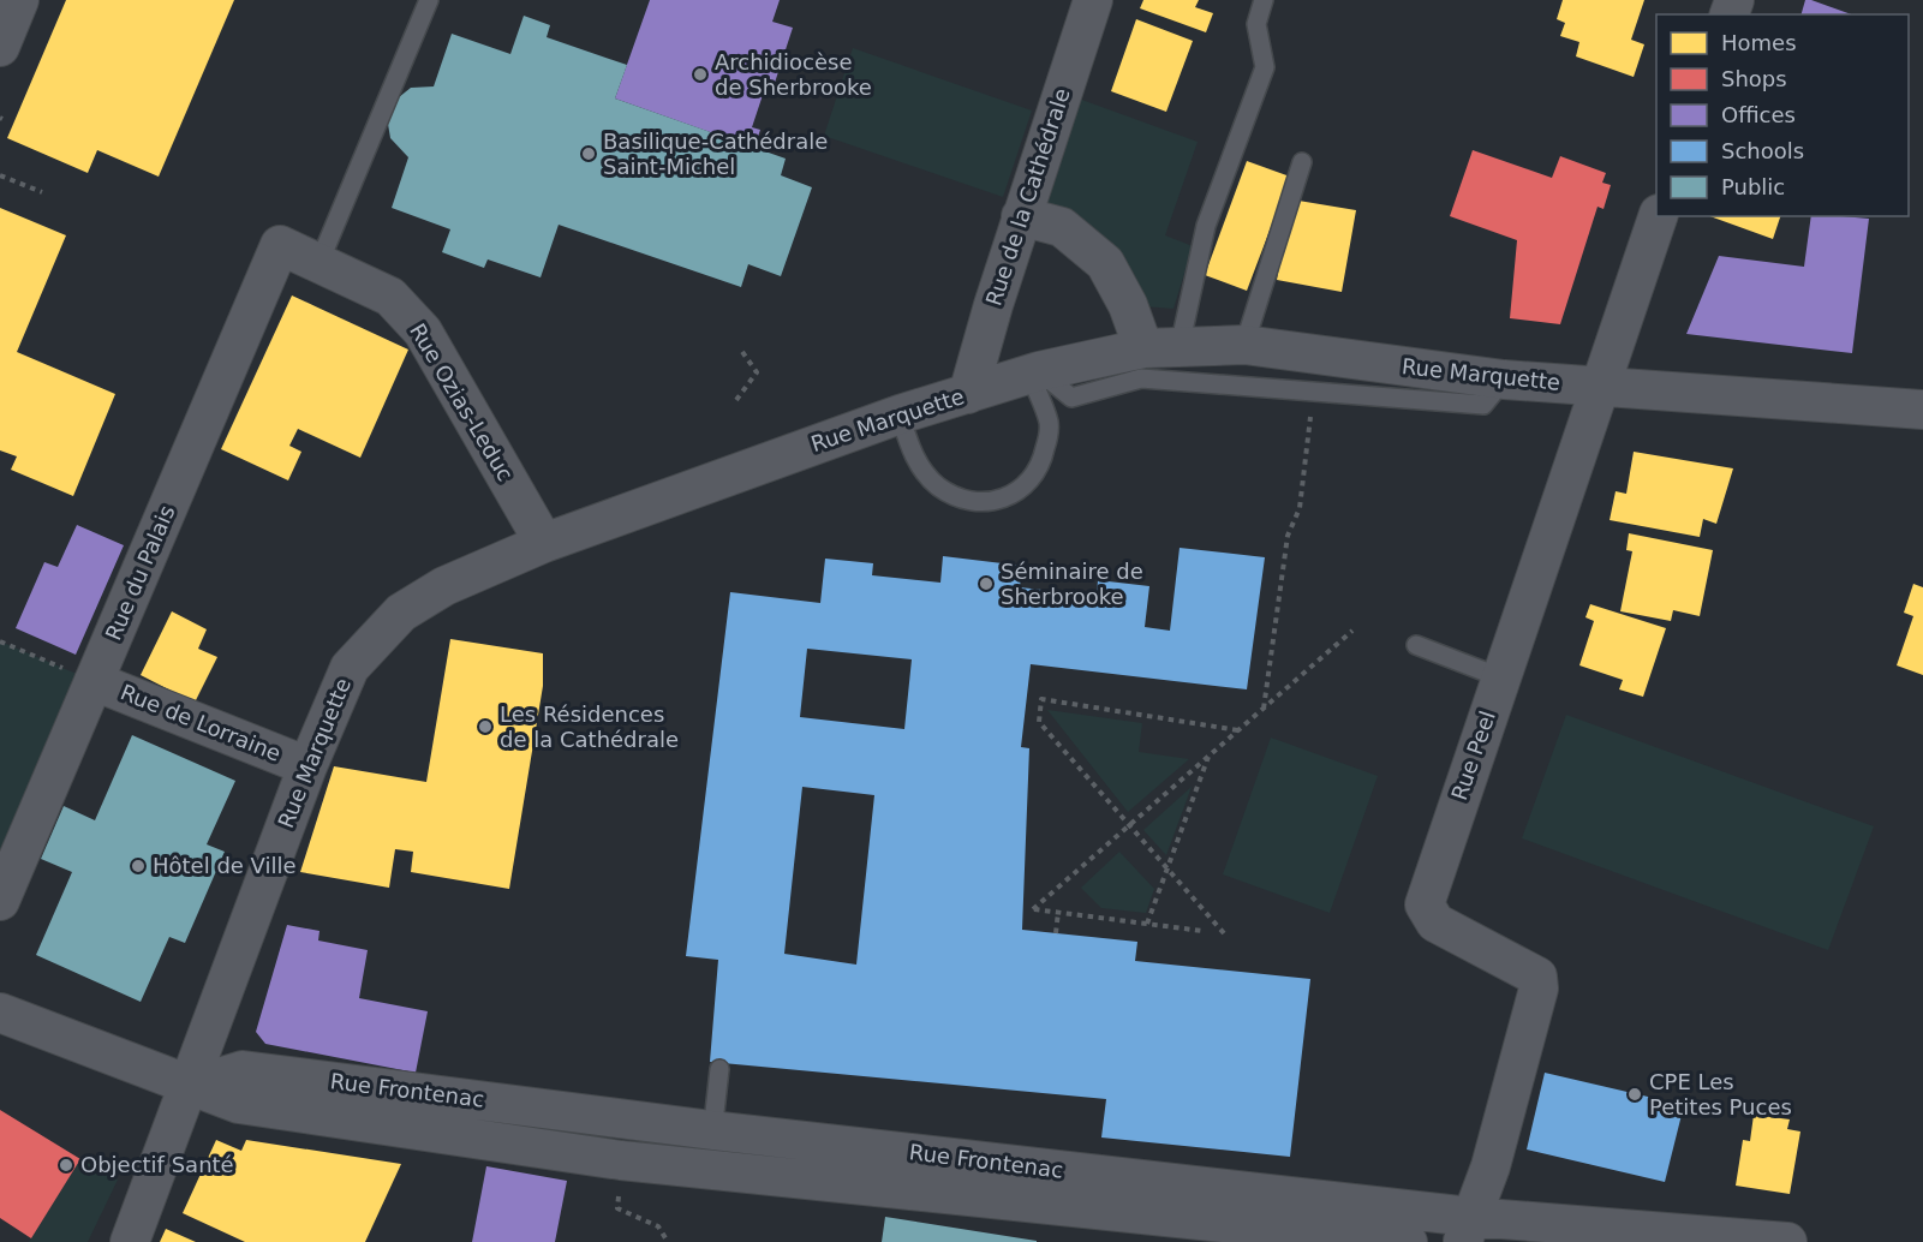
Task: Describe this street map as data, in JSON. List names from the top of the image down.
{
  "streets": {
    "street": [
      "Rue de la Cathédrale",
      "Rue Marquette",
      "Rue Ozias-Leduc",
      "Rue du Palais",
      "Rue de Lorraine",
      "Rue Peel",
      "Rue Frontenac"
    ]
  },
  "crossings": [
    ["Rue de la Cathédrale", "Rue Marquette"],
    ["Rue Marquette", "Rue Ozias-Leduc"],
    ["Rue Marquette", "Rue de Lorraine"],
    ["Rue Marquette", "Rue Peel"],
    ["Rue Marquette", "Rue Frontenac"],
    ["Rue Ozias-Leduc", "Rue du Palais"],
    ["Rue du Palais", "Rue de Lorraine"],
    ["Rue Peel", "Rue Frontenac"]
  ],
  "places": [
    "Archidiocèse de Sherbrooke",
    "Basilique-Cathédrale Saint-Michel",
    "Séminaire de Sherbrooke",
    "Les Résidences de la Cathédrale",
    "Hôtel de Ville",
    "CPE Les Petites Puces",
    "Objectif Santé"
  ],
  "legend": [
    "Homes",
    "Shops",
    "Offices",
    "Schools",
    "Public"
  ]
}
